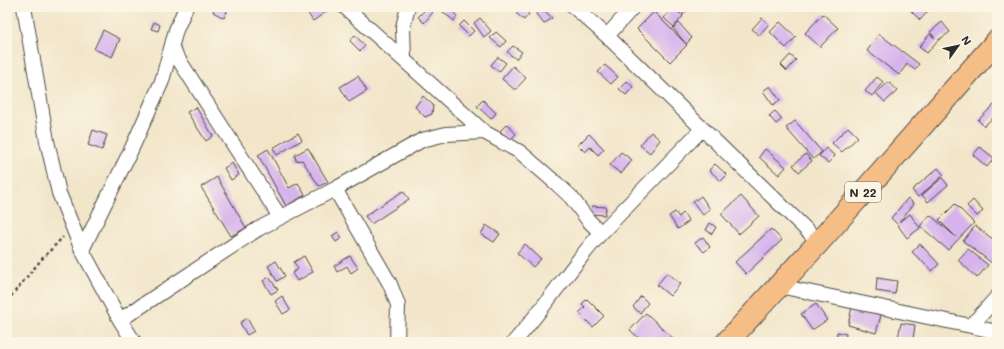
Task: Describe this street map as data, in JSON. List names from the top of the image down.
{
  "streets": {
    "main road": ["N 22"]
  },
  "north": "top right"
}
